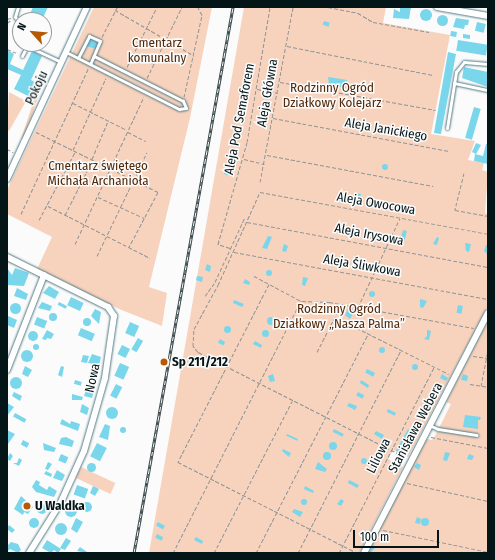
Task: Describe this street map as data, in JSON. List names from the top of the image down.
{
  "streets": {
    "street": ["Pokoju", "Nowa", "Stanisława Webera"],
    "path": [
      "Aleja Główna",
      "Aleja Pod Semaforem",
      "Aleja Janickiego",
      "Aleja Owocowa",
      "Aleja Irysowa",
      "Aleja Śliwkowa",
      "Liliowa"
    ]
  },
  "crossings": [
    ["Aleja Główna", "Aleja Janickiego"],
    ["Aleja Owocowa", "Aleja Irysowa"]
  ],
  "parks": [
    "Cmentarz komunalny",
    "Rodzinny Ogród Działkowy Kolejarz",
    "Cmentarz świętego Michała Archanioła",
    "Rodzinny Ogród Działkowy „Nasza Palma”"
  ],
  "places": ["Sp 211/212", "U Waldka"],
  "scale_bar": "100 m",
  "north": "top left"
}
